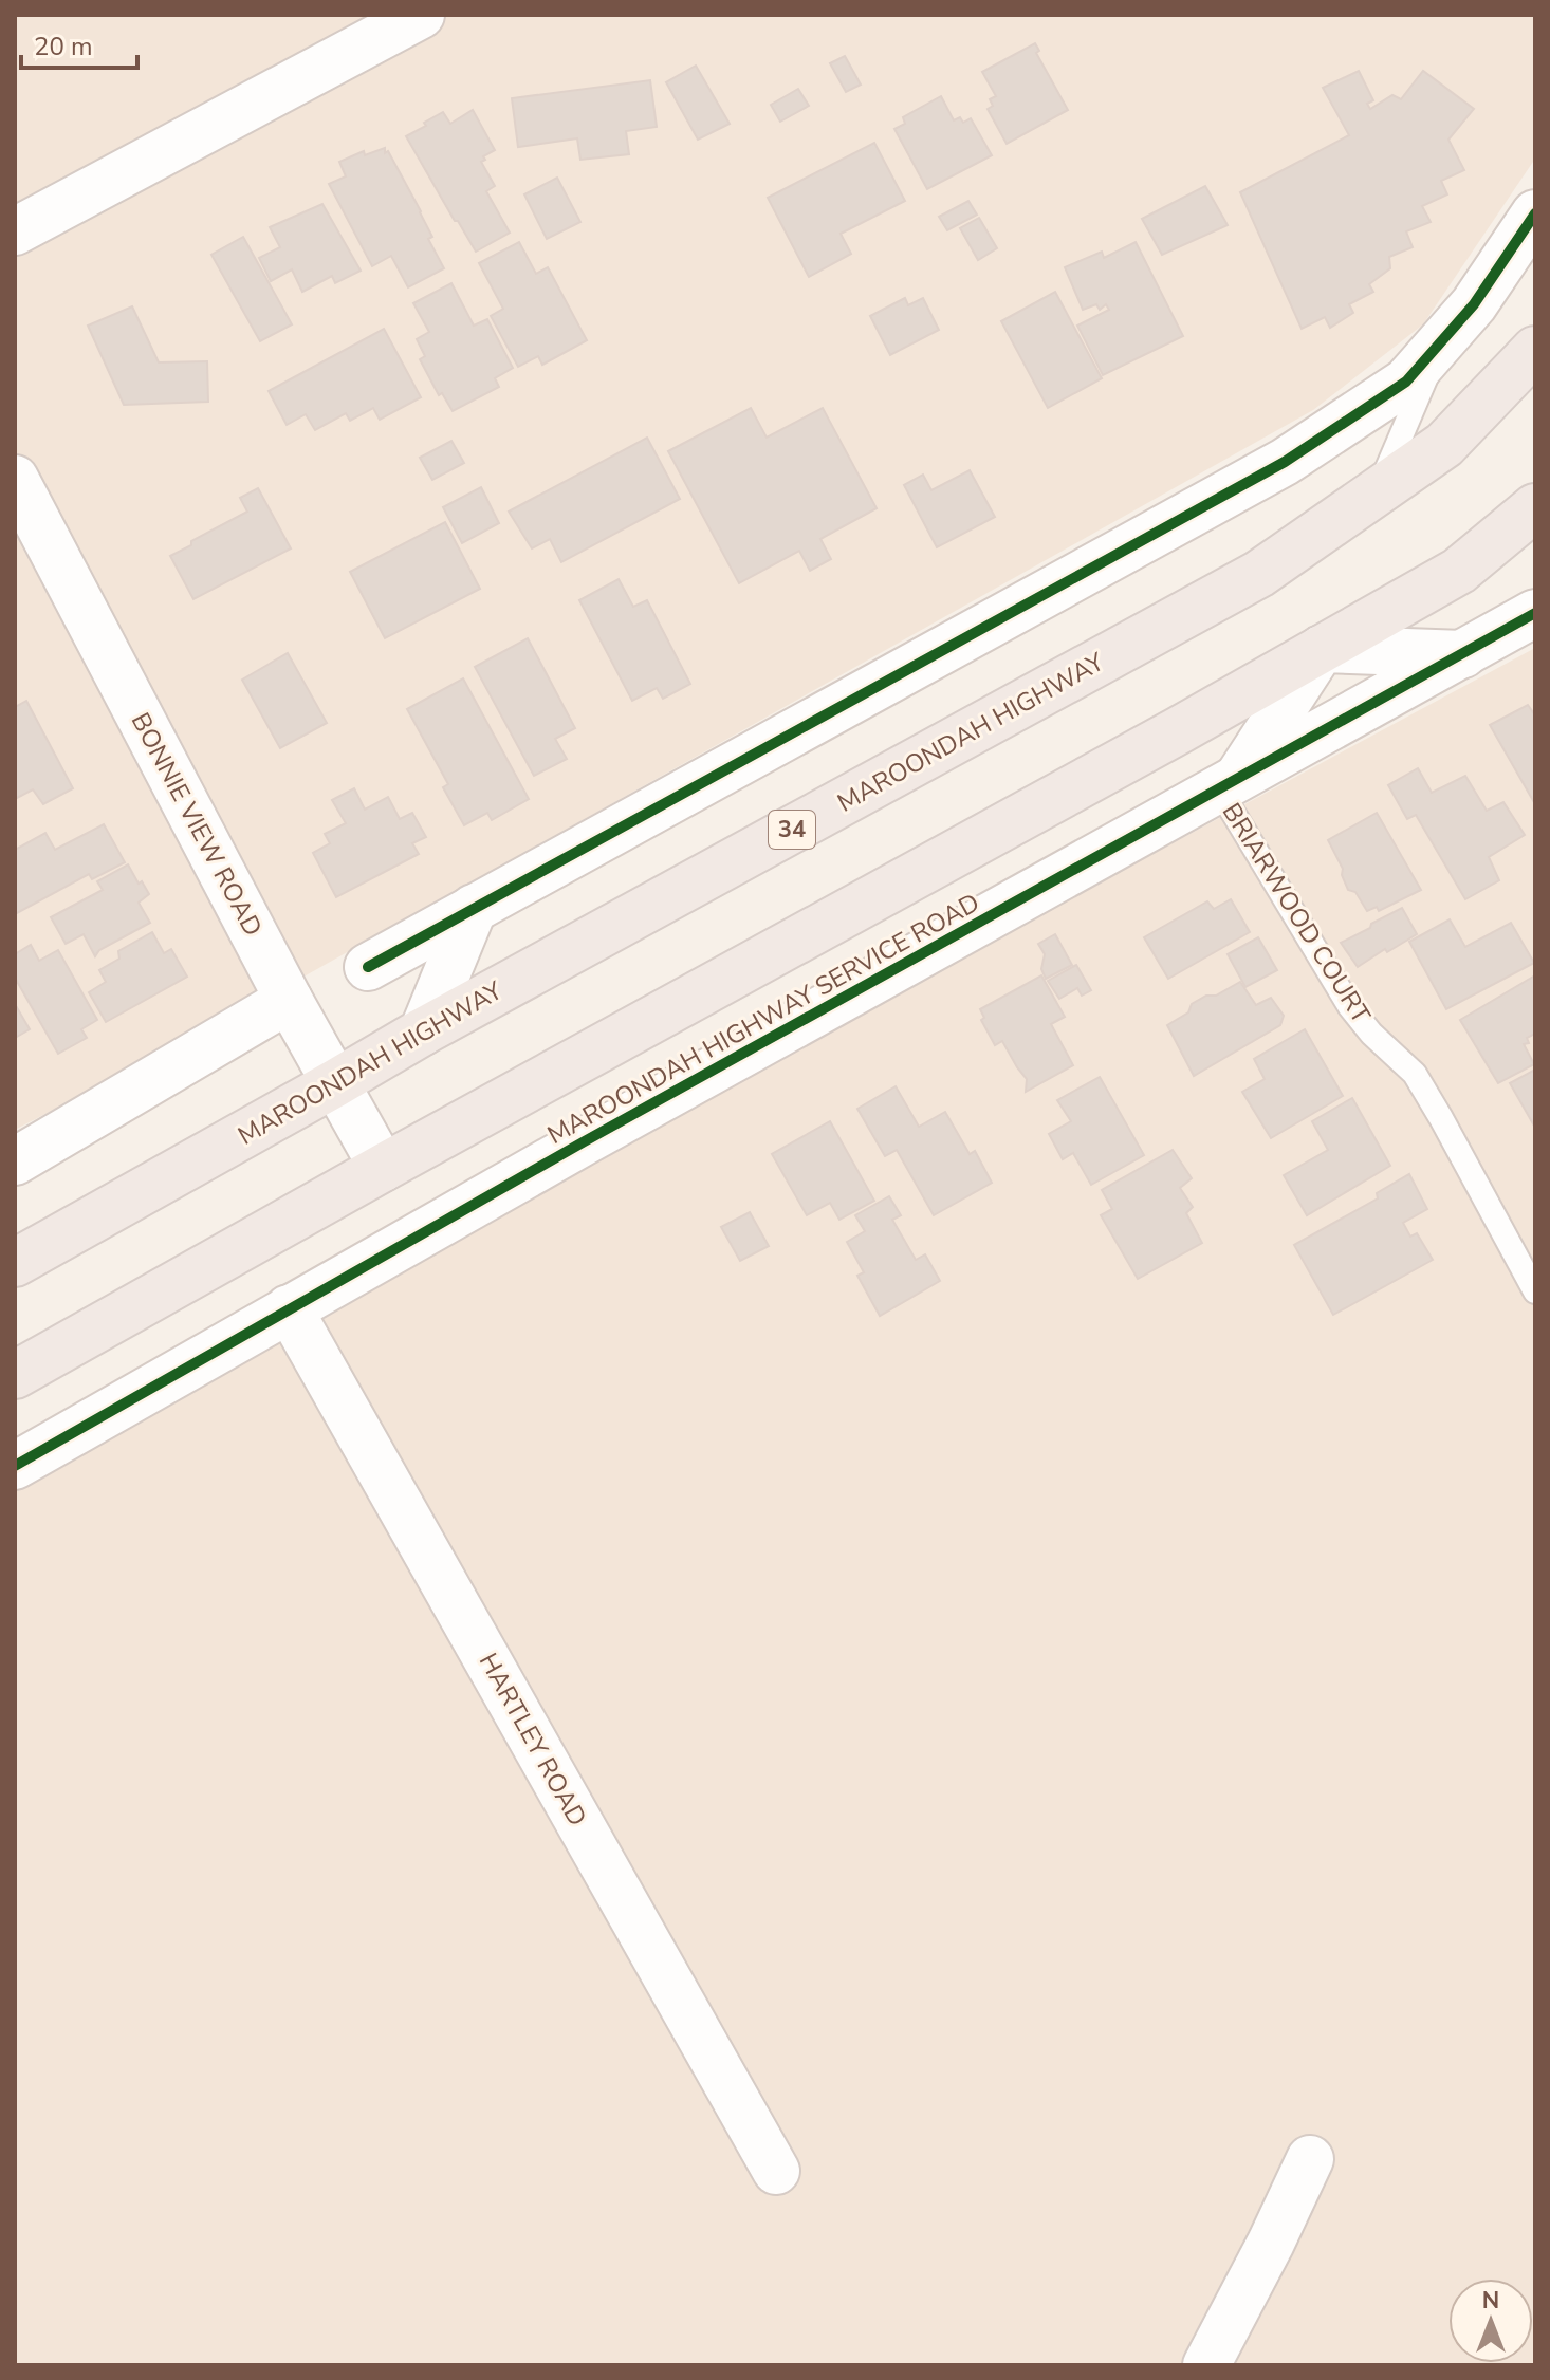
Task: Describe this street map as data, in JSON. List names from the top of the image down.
{
  "streets": {
    "highway": ["MAROONDAH HIGHWAY", "34"],
    "street": ["BONNIE VIEW ROAD", "MAROONDAH HIGHWAY SERVICE ROAD", "HARTLEY ROAD"],
    "lane": ["BRIARWOOD COURT"]
  },
  "crossings": [
    ["MAROONDAH HIGHWAY", "BONNIE VIEW ROAD"],
    ["BRIARWOOD COURT", "MAROONDAH HIGHWAY SERVICE ROAD"],
    ["MAROONDAH HIGHWAY SERVICE ROAD", "HARTLEY ROAD"]
  ],
  "scale_bar": "20 m",
  "north": "top"
}
